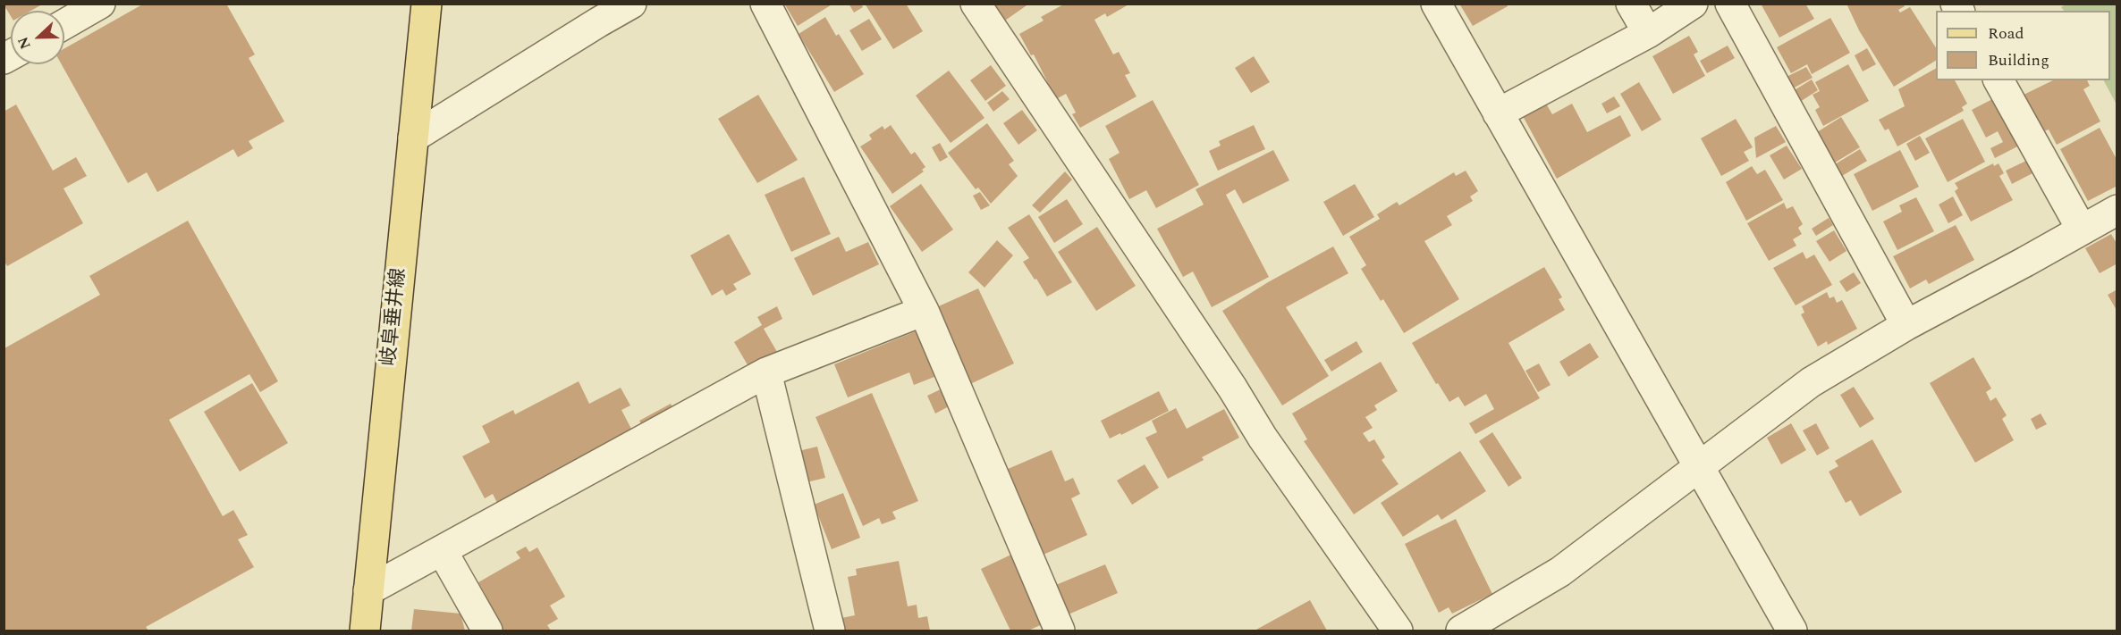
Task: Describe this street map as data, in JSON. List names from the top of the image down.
{
  "streets": {
    "main road": ["岐阜垂井線"]
  },
  "legend": ["Road", "Building"],
  "north": "left"
}
